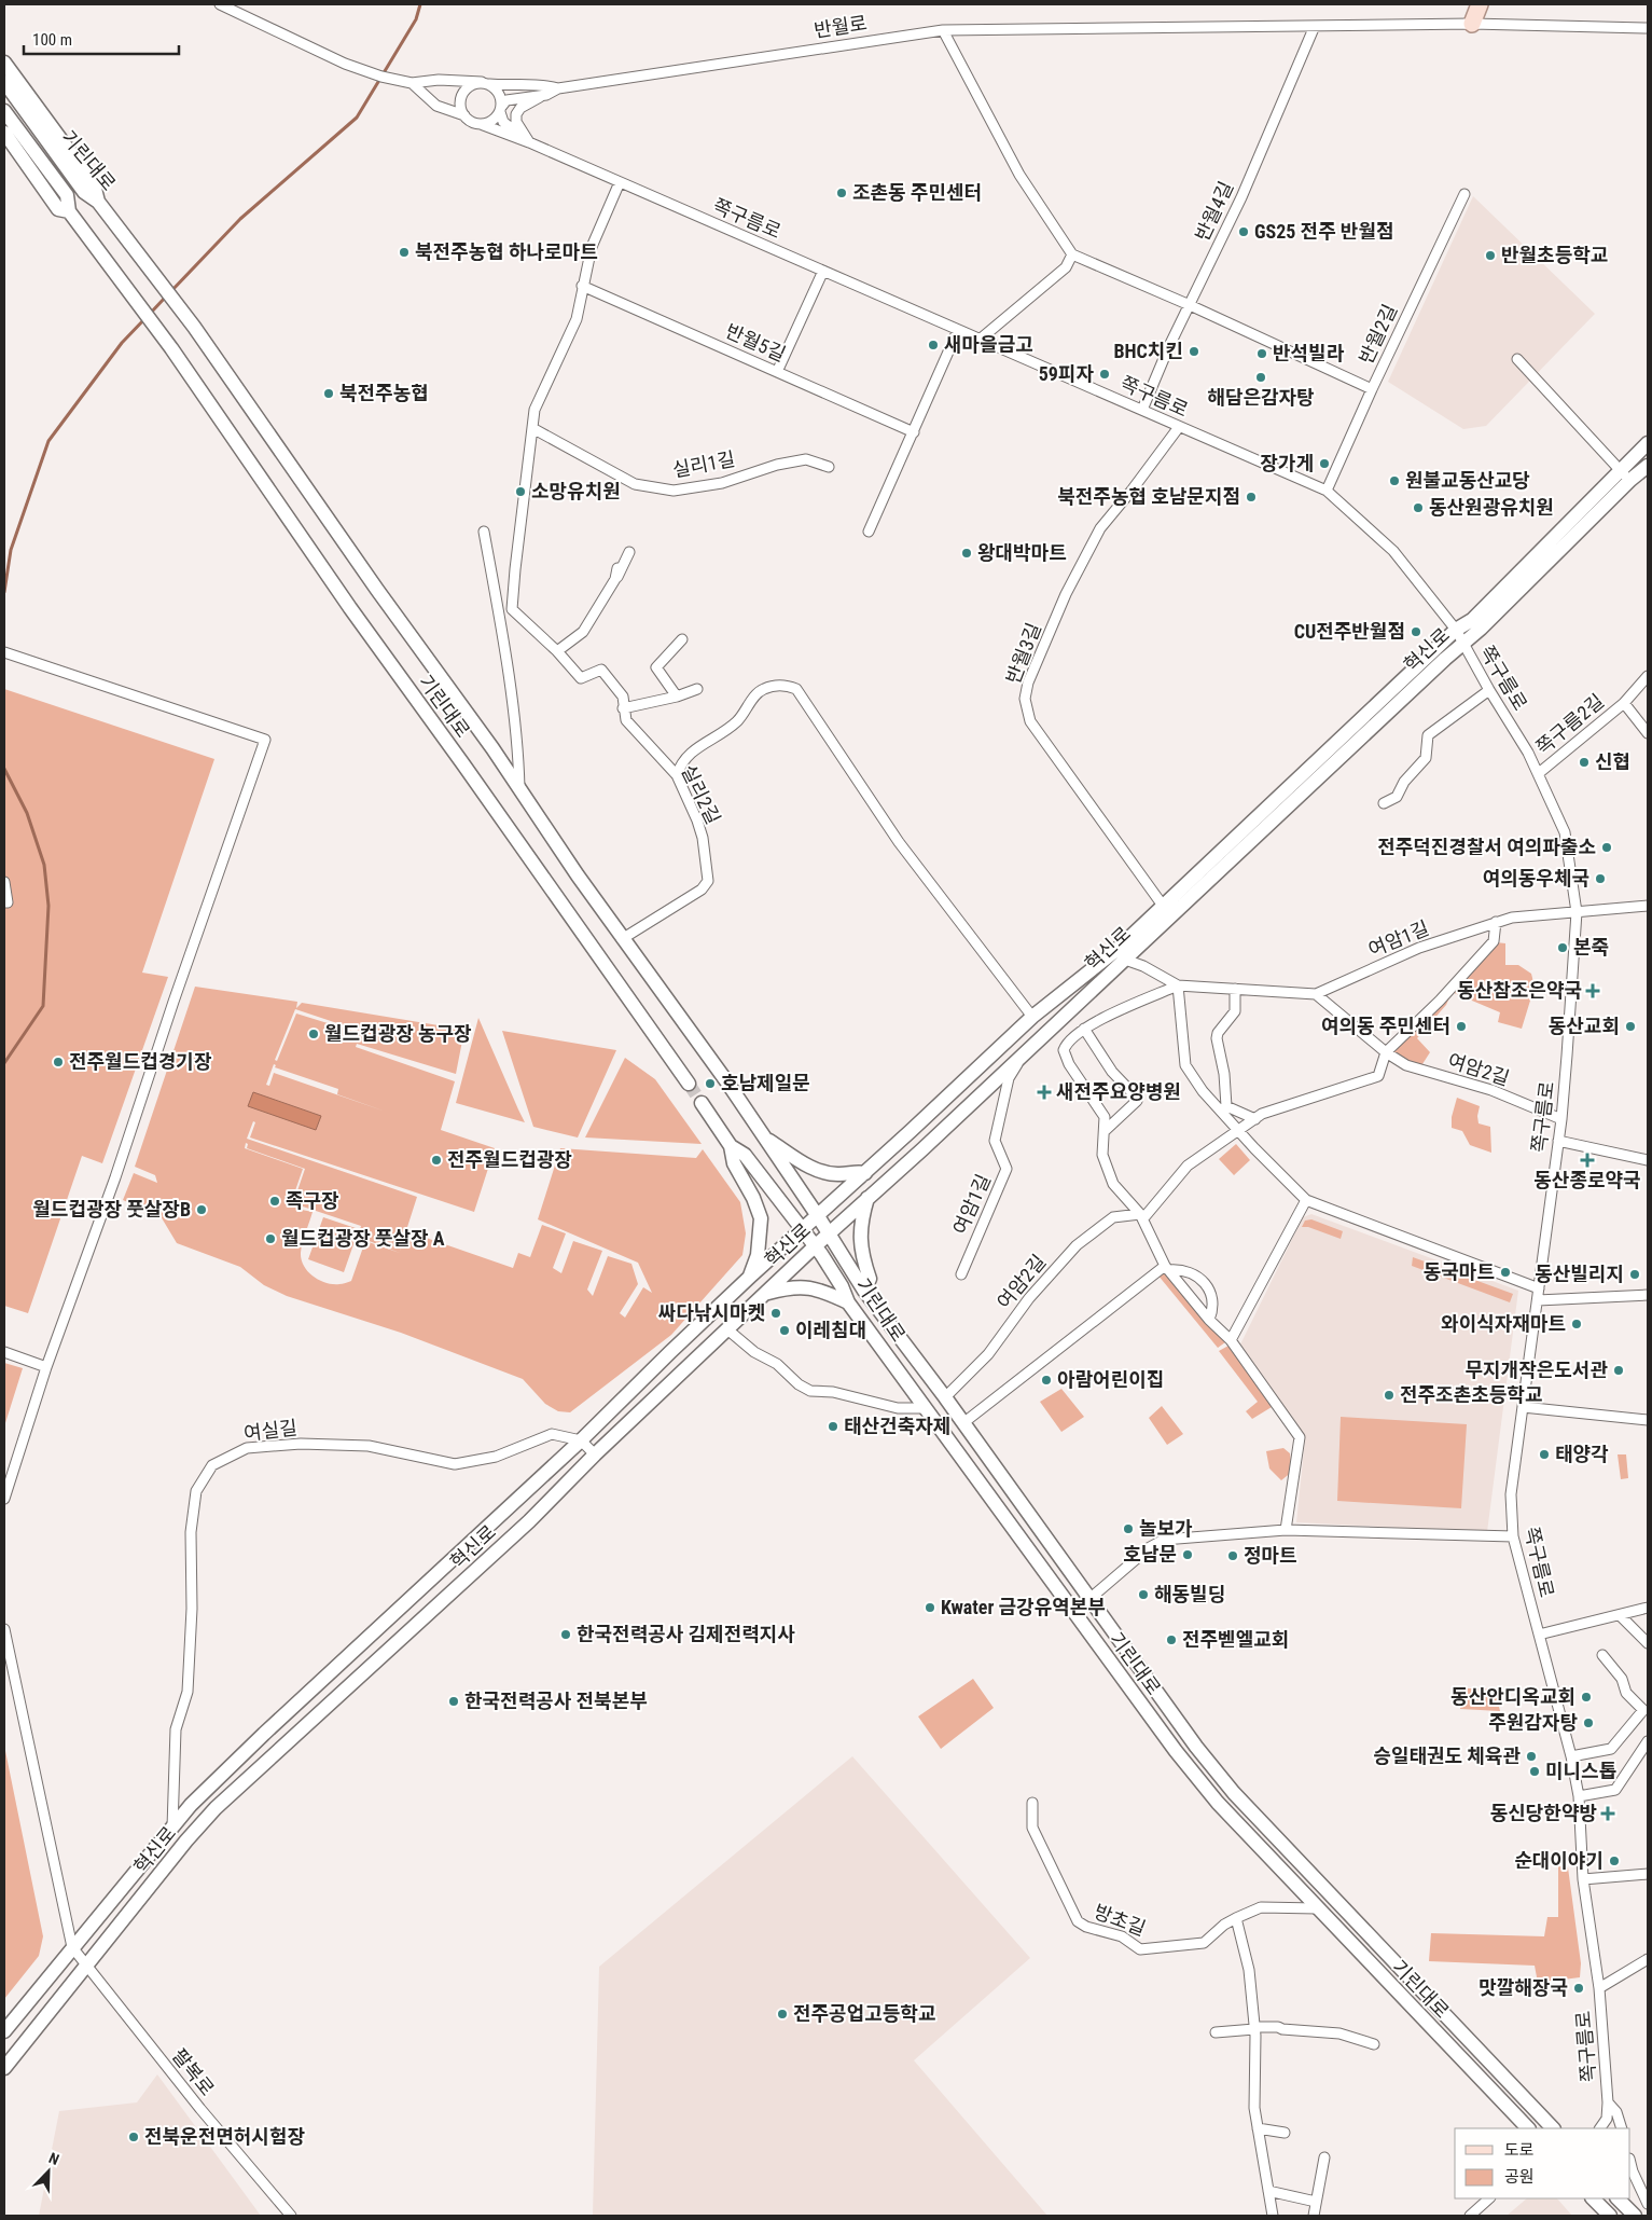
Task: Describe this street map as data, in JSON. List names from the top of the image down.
{
  "streets": {
    "street": [
      "반월로",
      "기린대로",
      "반월4길",
      "쪽구름로",
      "반월2길",
      "반월5길",
      "실리1길",
      "혁신로",
      "반월3길",
      "쪽구름2길",
      "실리2길",
      "여암1길",
      "여암2길",
      "여실길",
      "방초길",
      "팔복로"
    ]
  },
  "crossings": [
    ["반월로", "반월4길"],
    ["기린대로", "혁신로"],
    ["기린대로", "실리2길"],
    ["기린대로", "여암2길"],
    ["기린대로", "방초길"],
    ["반월4길", "쪽구름로"],
    ["쪽구름로", "반월2길"],
    ["쪽구름로", "혁신로"],
    ["쪽구름로", "반월3길"],
    ["쪽구름로", "쪽구름2길"],
    ["쪽구름로", "여암1길"],
    ["쪽구름로", "여암2길"],
    ["혁신로", "반월3길"],
    ["혁신로", "여암1길"],
    ["혁신로", "여실길"],
    ["혁신로", "팔복로"],
    ["여암1길", "여암2길"]
  ],
  "places": {
    "other": [
      "조촌동 주민센터",
      "GS25 전주 반월점",
      "북전주농협 하나로마트",
      "반월초등학교",
      "새마을금고",
      "BHC치킨",
      "반석빌라",
      "59피자",
      "해담은감자탕",
      "북전주농협",
      "장가게",
      "원불교동산교당",
      "소망유치원",
      "북전주농협 호남문지점",
      "동산원광유치원",
      "왕대박마트",
      "CU전주반월점",
      "신협",
      "전주덕진경찰서 여의파출소",
      "여의동우체국",
      "본죽",
      "여의동 주민센터",
      "동산교회",
      "월드컵광장 농구장",
      "전주월드컵경기장",
      "호남제일문",
      "전주월드컵광장",
      "족구장",
      "월드컵광장 풋살장B",
      "월드컵광장 풋살장 A",
      "동국마트",
      "동산빌리지",
      "싸다낚시마켓",
      "와이식자재마트",
      "이레침대",
      "무지개작은도서관",
      "아람어린이집",
      "전주조촌초등학교",
      "태산건축자제",
      "태양각",
      "놀보가",
      "호남문",
      "정마트",
      "해동빌딩",
      "Kwater 금강유역본부",
      "한국전력공사 김제전력지사",
      "전주벧엘교회",
      "동산안디옥교회",
      "한국전력공사 전북본부",
      "주원감자탕",
      "승일태권도 체육관",
      "미니스톱",
      "순대이야기",
      "맛깔해장국",
      "전주공업고등학교",
      "전북운전면허시험장"
    ],
    "health": [
      "동산참조은약국",
      "새전주요양병원",
      "동산종로약국",
      "동신당한약방"
    ]
  },
  "legend": ["도로", "공원"],
  "scale_bar": "100 m",
  "north": "top right"
}
